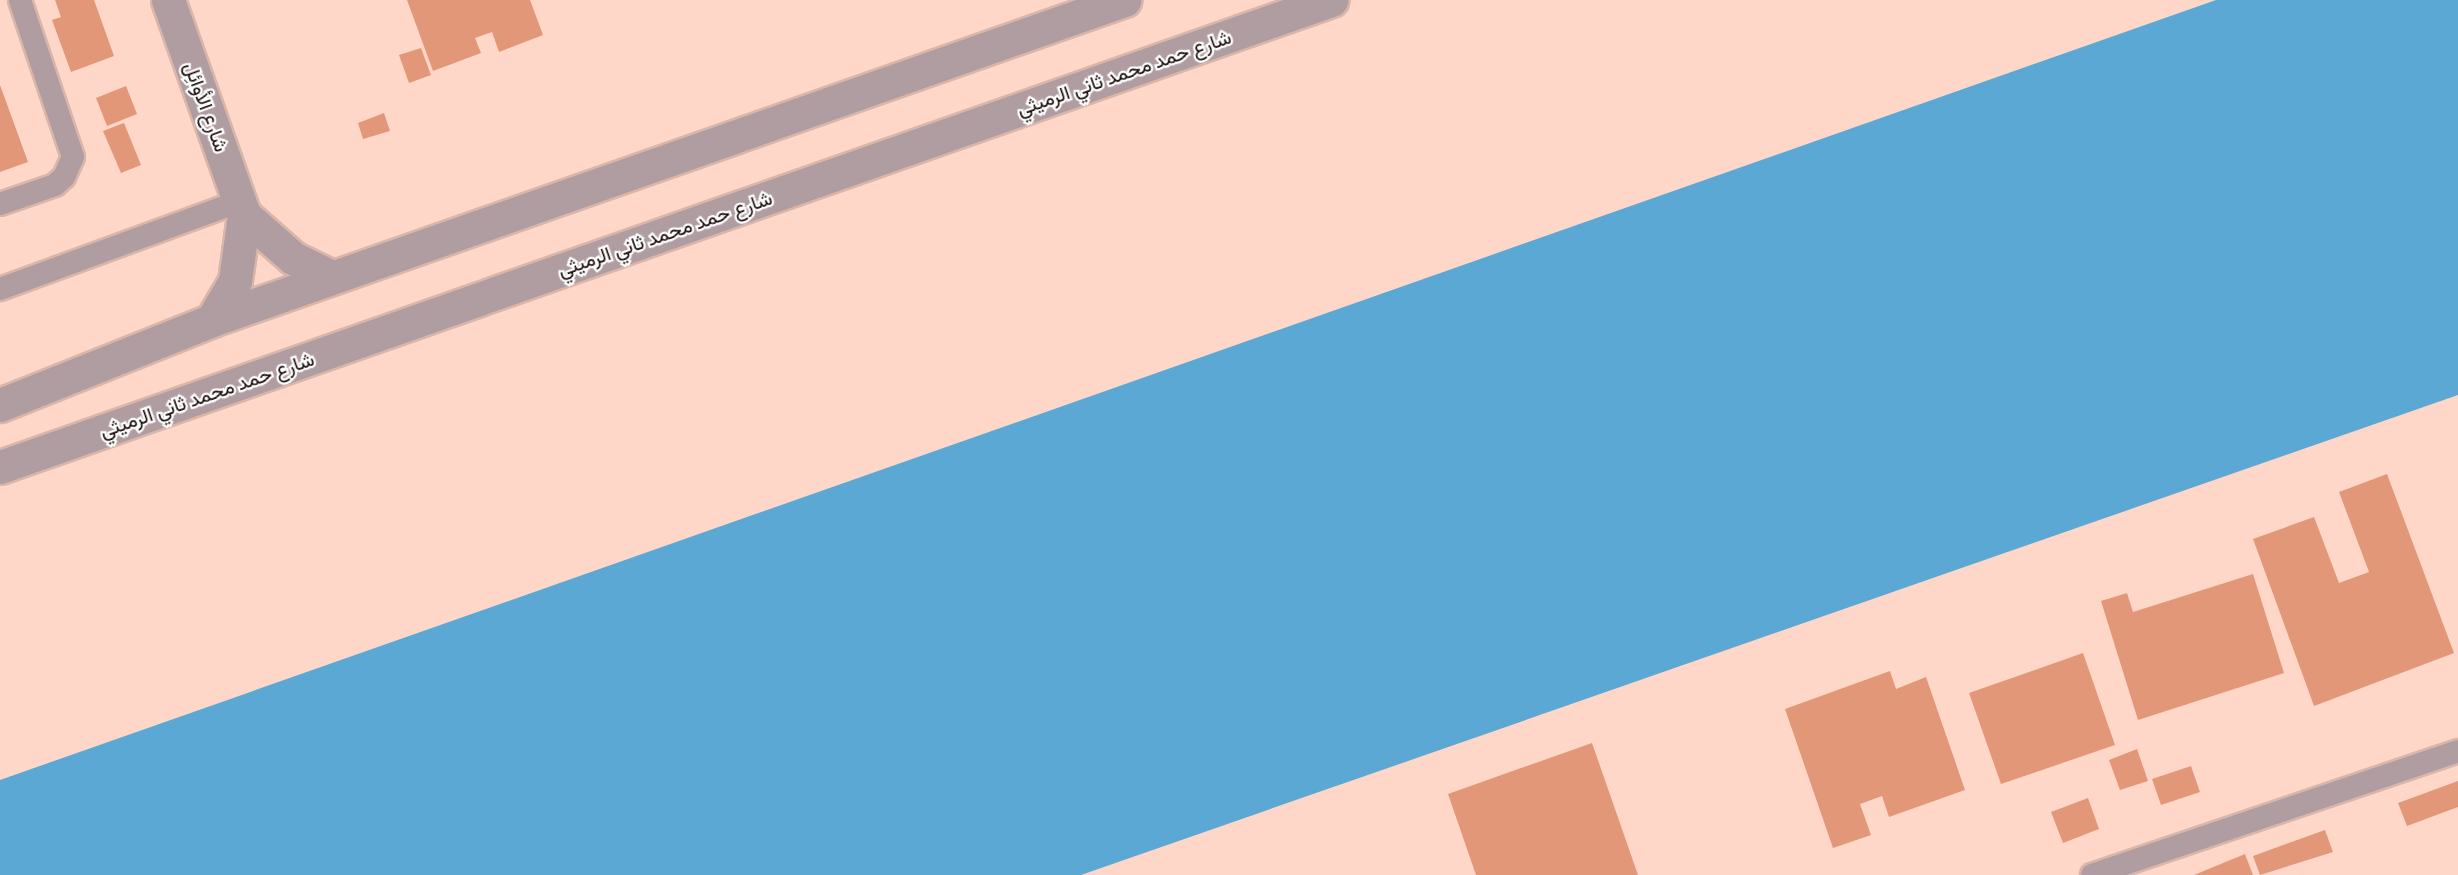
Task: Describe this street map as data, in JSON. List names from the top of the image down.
{
  "streets": {
    "street": ["شارع حمد محمد ثاني الرميثي", "شارع الأوائِل"]
  }
}
